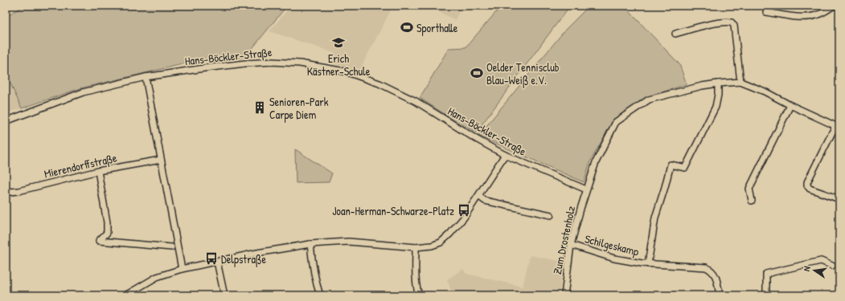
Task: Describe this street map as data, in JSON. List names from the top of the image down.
{
  "streets": {
    "street": [
      "Hans-Böckler-Straße",
      "Mierendorffstraße",
      "Zum Drostenholz",
      "Schilgeskamp"
    ]
  },
  "crossings": [
    ["Hans-Böckler-Straße", "Zum Drostenholz"],
    ["Zum Drostenholz", "Schilgeskamp"]
  ],
  "places": {
    "sports": ["Sporthalle", "Oelder Tennisclub Blau-Weiß e.V."],
    "school or university": ["Erich Kästner-Schule"],
    "building": ["Senioren-Park Carpe Diem"],
    "bus stop": ["Joan-Herman-Schwarze-Platz", "Delpstraße"]
  },
  "north": "left"
}
